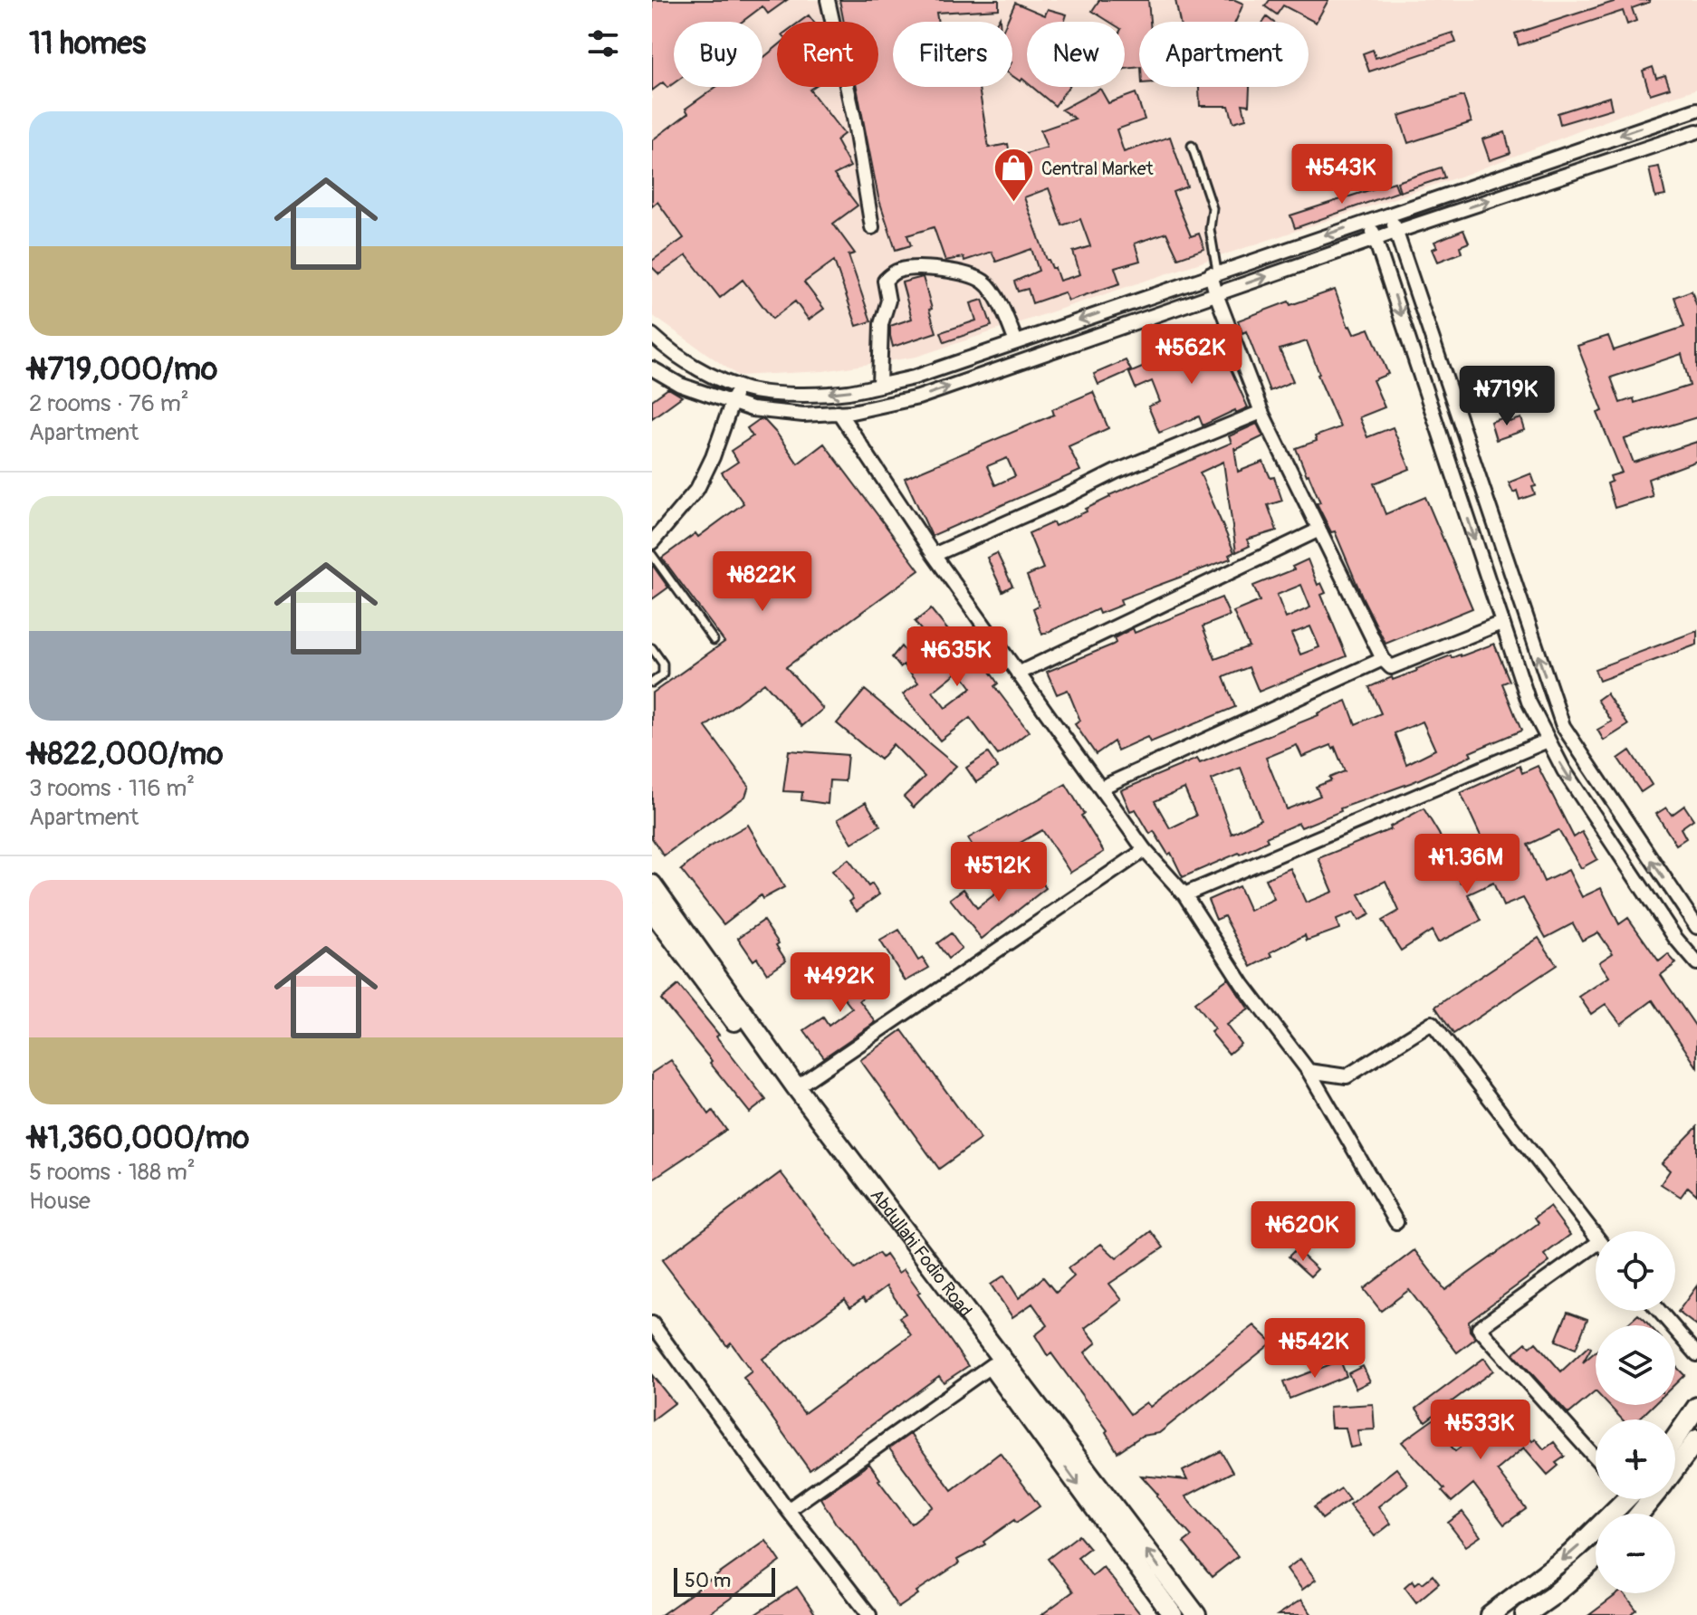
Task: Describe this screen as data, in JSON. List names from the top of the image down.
{
  "streets": {
    "main road": ["Abdullahi Fodio Road"]
  },
  "places": {
    "shop": ["Central Market"]
  },
  "scale_bar": "50 m",
  "page": {
    "heading": "11 homes",
    "chip": [
      "Buy",
      "Rent",
      "Filters",
      "New",
      "Apartment"
    ],
    "list": [
      {
        "name": "₦719,000/mo",
        "note": "2 rooms · 76 m² · Apartment"
      },
      {
        "name": "₦822,000/mo",
        "note": "3 rooms · 116 m² · Apartment"
      },
      {
        "name": "₦1,360,000/mo",
        "note": "5 rooms · 188 m² · House"
      }
    ],
    "price": [
      "₦543K",
      "₦562K",
      "₦719K",
      "₦822K",
      "₦635K",
      "₦1.36M",
      "₦512K",
      "₦492K",
      "₦620K",
      "₦542K",
      "₦533K"
    ],
    "map_buttons": ["+", "−"],
    "scale": "50 m"
  }
}
